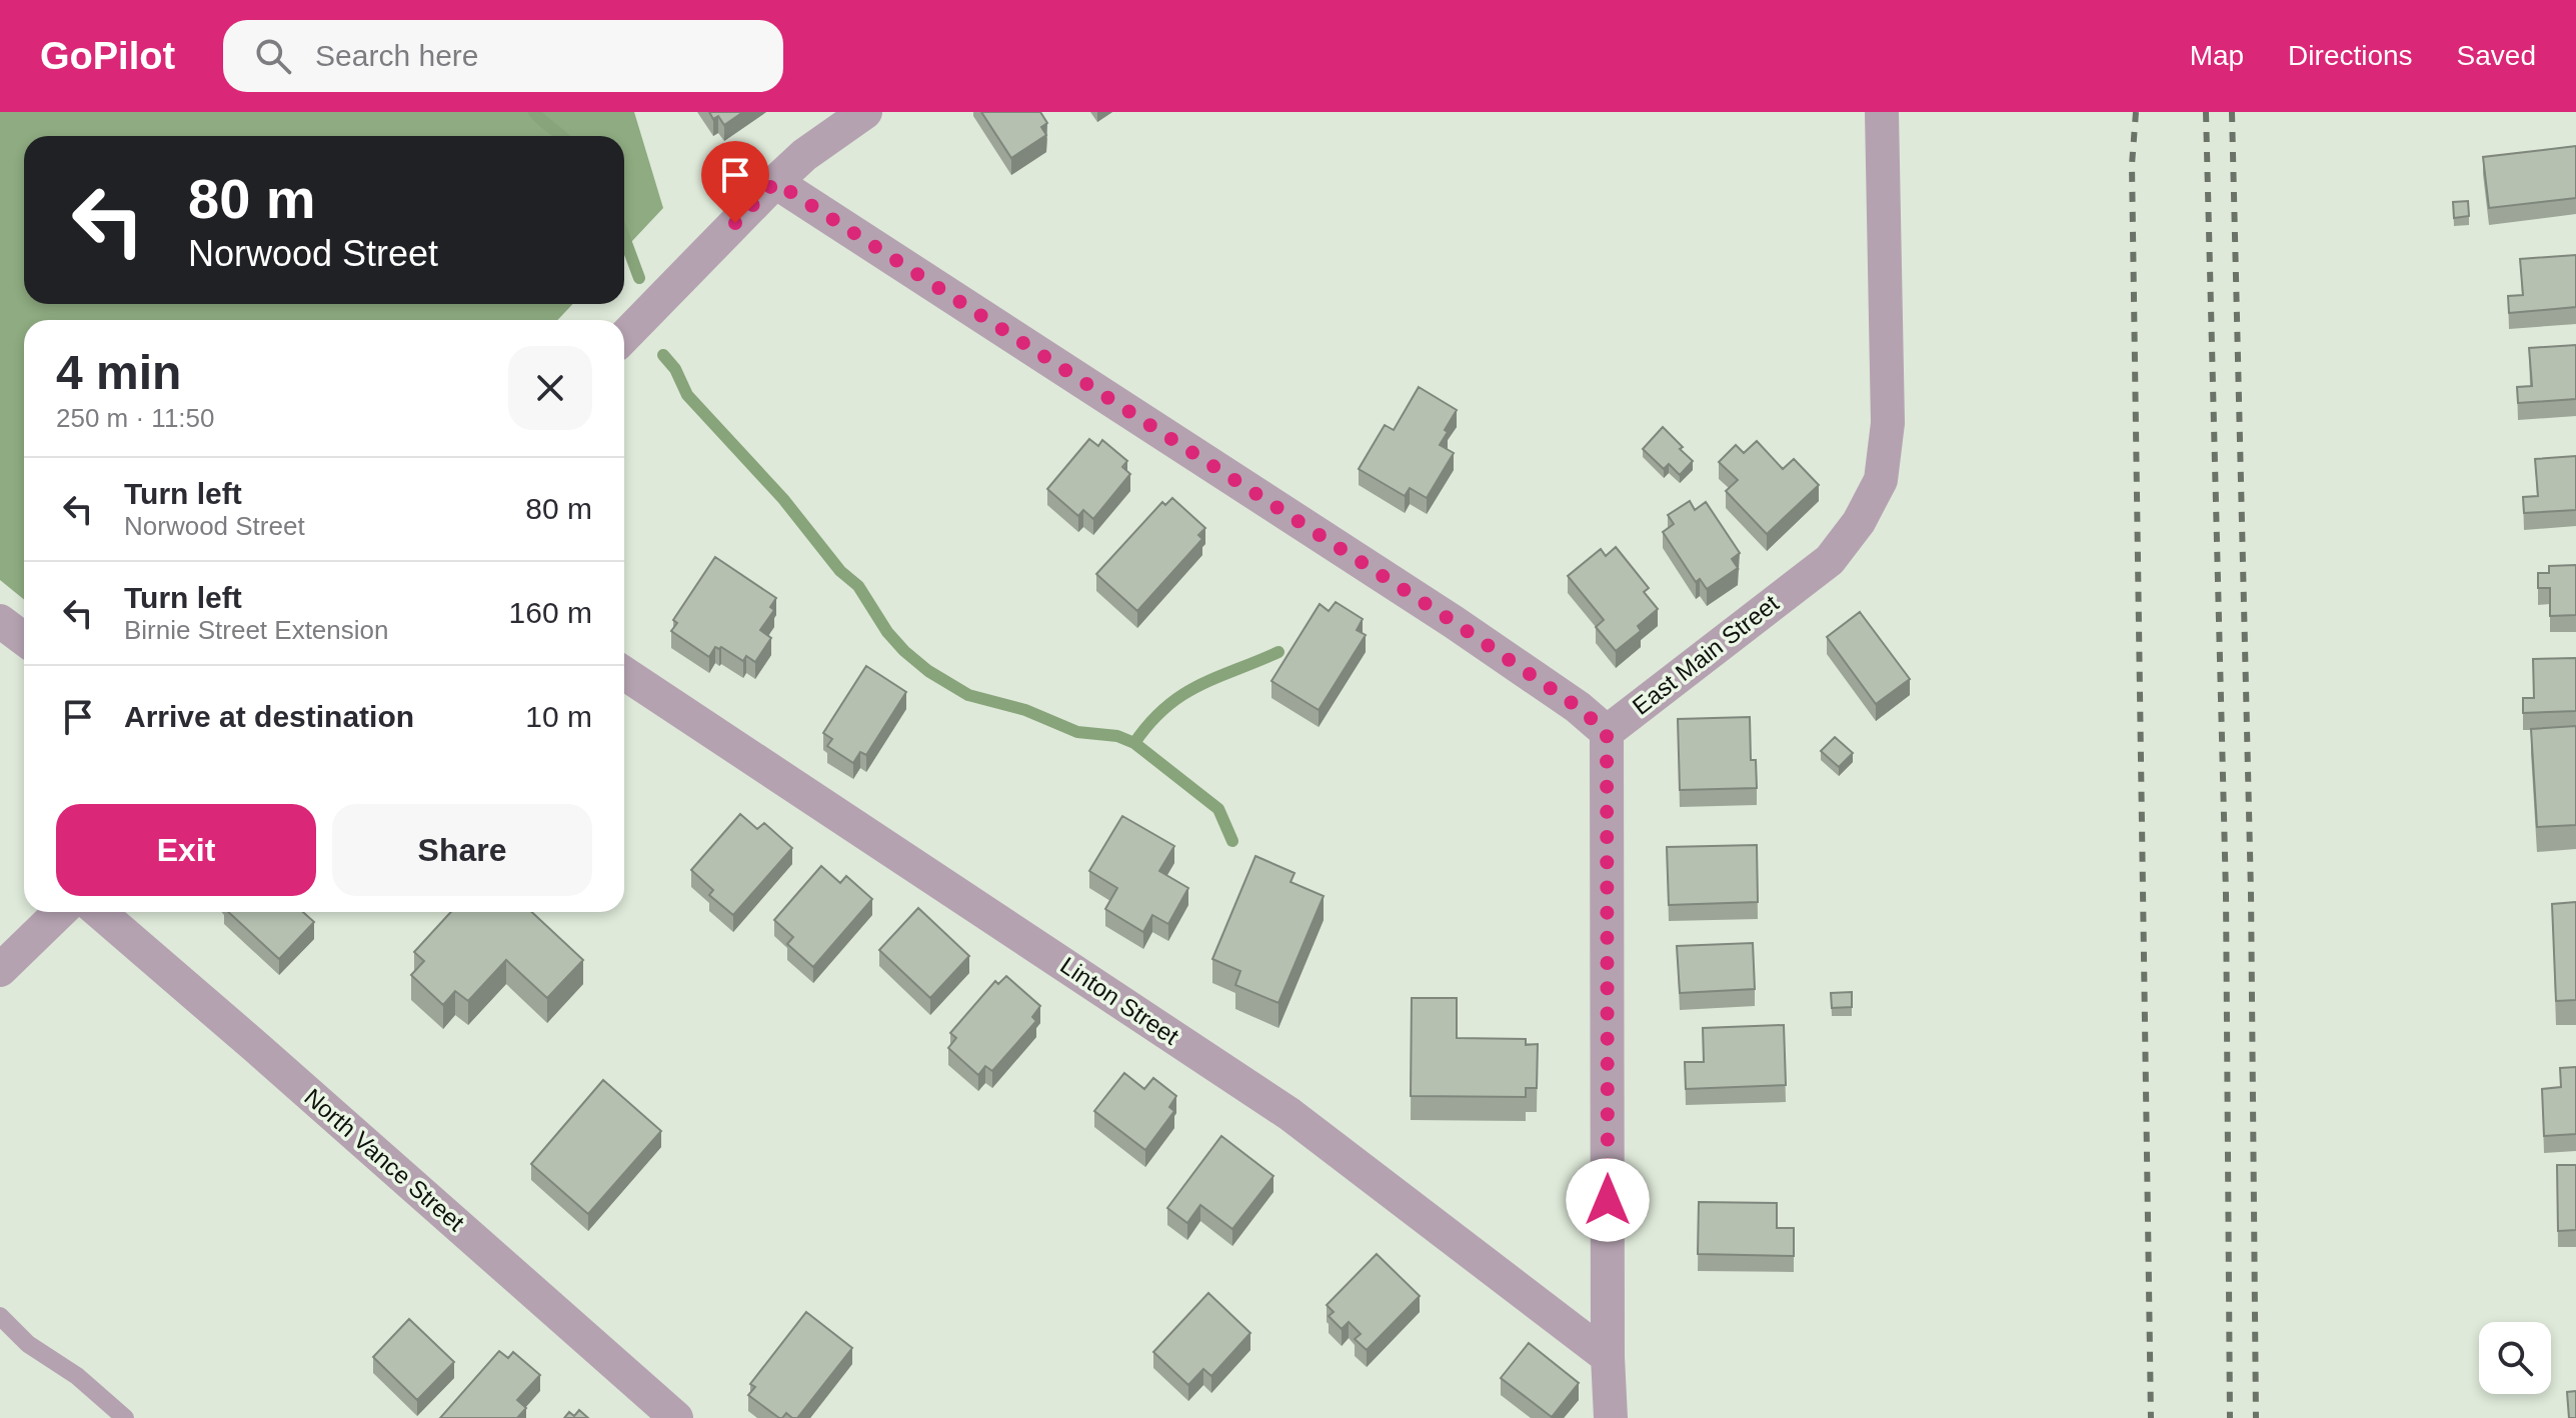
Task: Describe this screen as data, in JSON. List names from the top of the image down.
{
  "streets": {
    "street": ["East Main Street", "Linton Street", "North Vance Street"]
  },
  "page": {
    "header": "GoPilot",
    "search": "Search here",
    "nav": ["Map", "Directions", "Saved"],
    "turn": ["80 m", "Norwood Street"],
    "heading": ["4 min", "250 m · 11:50"],
    "list": [
      {
        "name": "Turn left",
        "note": "Norwood Street",
        "value": "80 m"
      },
      {
        "name": "Turn left",
        "note": "Birnie Street Extension",
        "value": "160 m"
      },
      {
        "name": "Arrive at destination",
        "value": "10 m"
      }
    ],
    "buttons": ["Exit", "Share"]
  }
}
